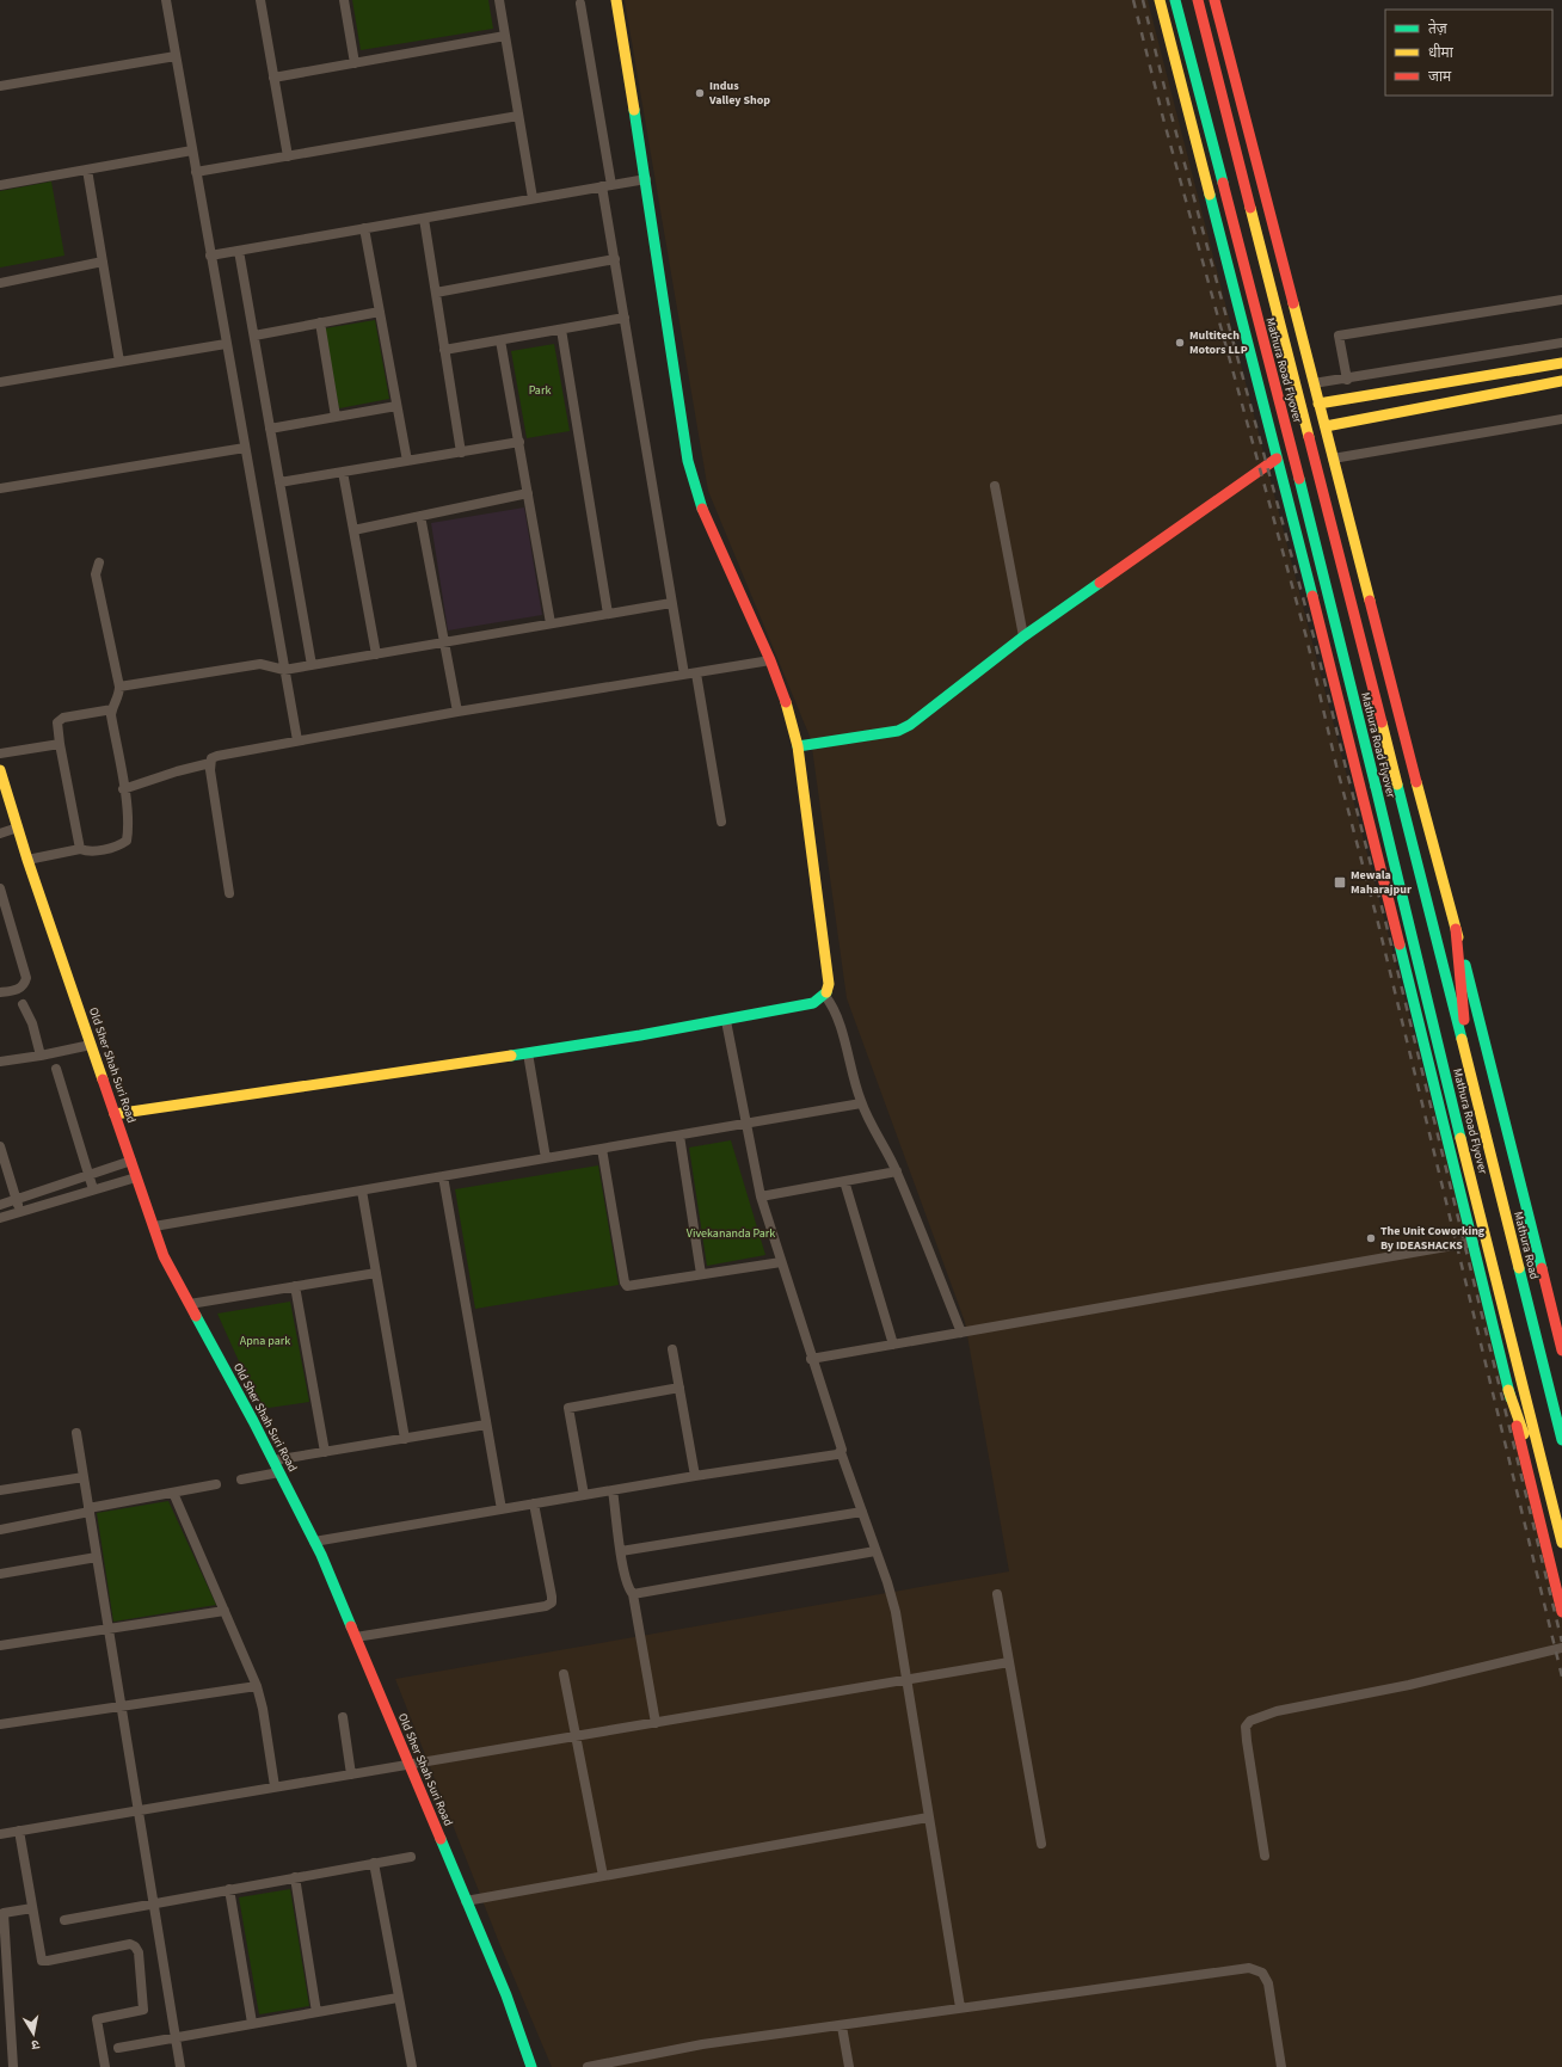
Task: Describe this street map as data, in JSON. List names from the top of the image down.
{
  "streets": {
    "main road": ["Mathura Road Flyover", "Old Sher Shah Suri Road", "Mathura Road"]
  },
  "crossings": [
    ["Mathura Road Flyover", "Mathura Road"]
  ],
  "parks": ["Park", "Vivekananda Park", "Apna park"],
  "places": {
    "other": ["Indus Valley Shop", "Multitech Motors LLP", "The Unit Coworking By IDEASHACKS"],
    "transit": ["Mewala Maharajpur"]
  },
  "legend": ["तेज़", "धीमा", "जाम"],
  "north": "bottom"
}
